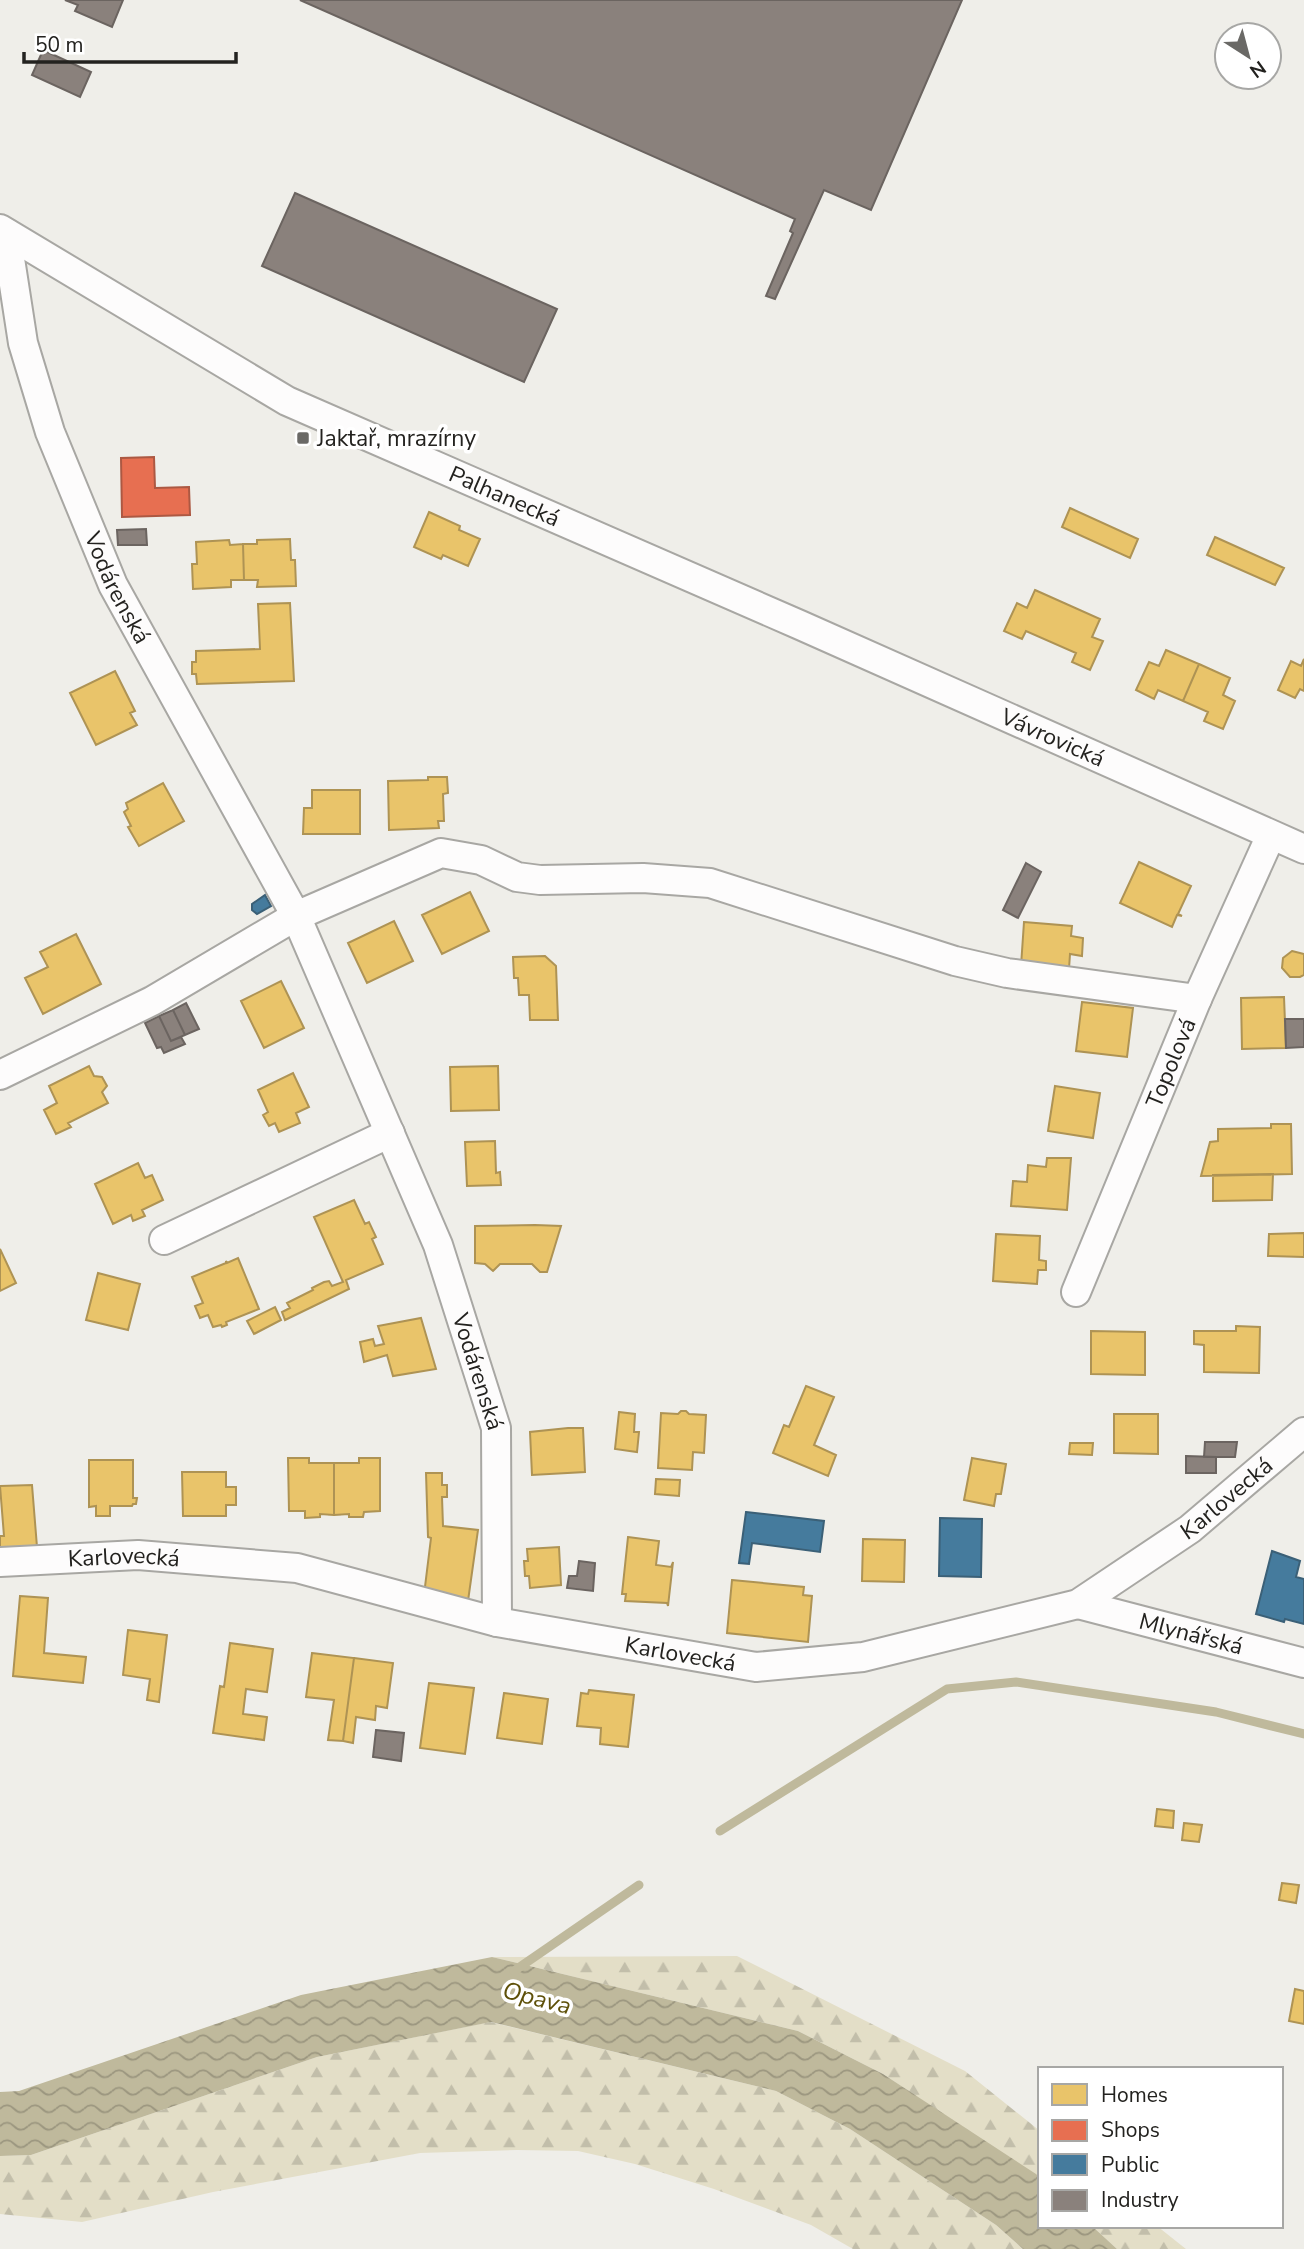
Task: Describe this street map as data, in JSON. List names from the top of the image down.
{
  "streets": {
    "street": [
      "Palhanecká",
      "Vodárenská",
      "Vávrovická",
      "Topolová",
      "Karlovecká",
      "Mlynářská"
    ]
  },
  "crossings": [
    ["Palhanecká", "Vodárenská"],
    ["Palhanecká", "Vávrovická"],
    ["Vodárenská", "Karlovecká"],
    ["Vávrovická", "Topolová"],
    ["Karlovecká", "Mlynářská"]
  ],
  "water": ["Opava"],
  "places": {
    "transit": ["Jaktař, mrazírny"]
  },
  "legend": [
    "Homes",
    "Shops",
    "Public",
    "Industry"
  ],
  "scale_bar": "50 m",
  "north": "bottom right"
}
